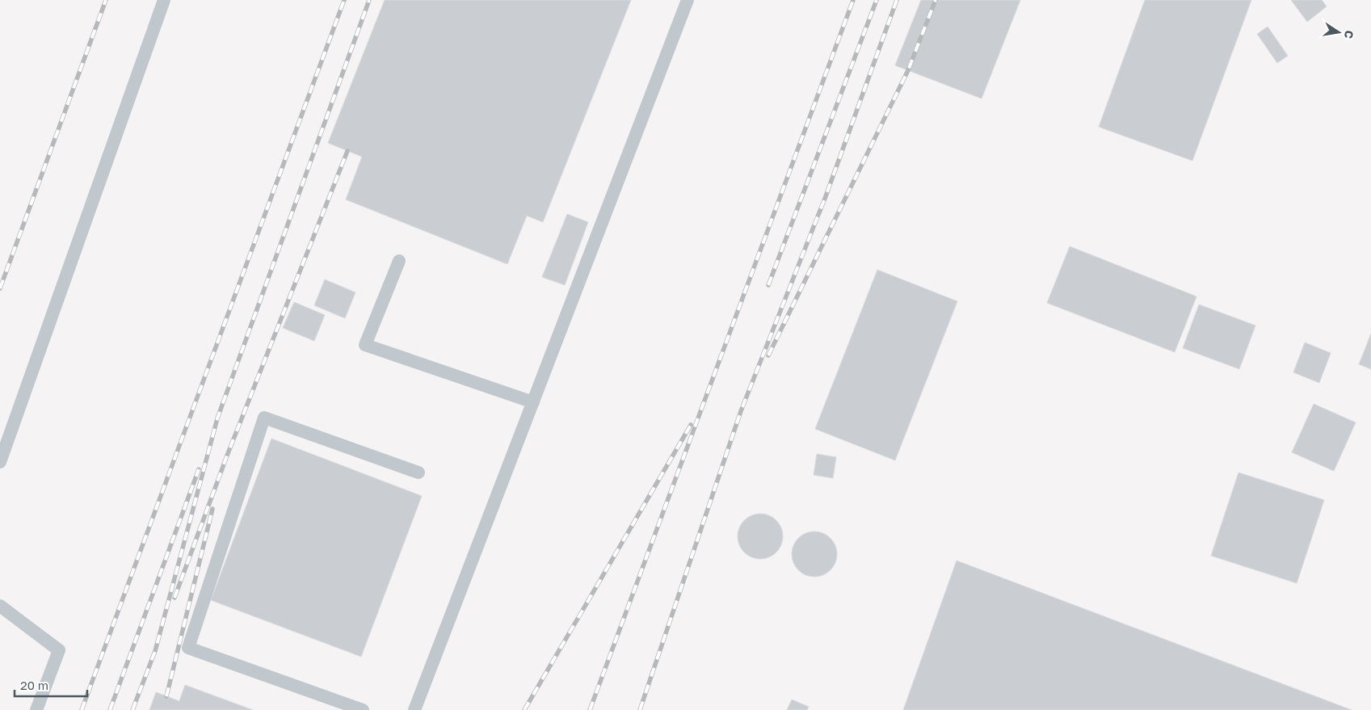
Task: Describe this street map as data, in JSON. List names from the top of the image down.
{
  "scale_bar": "20 m",
  "north": "right"
}
